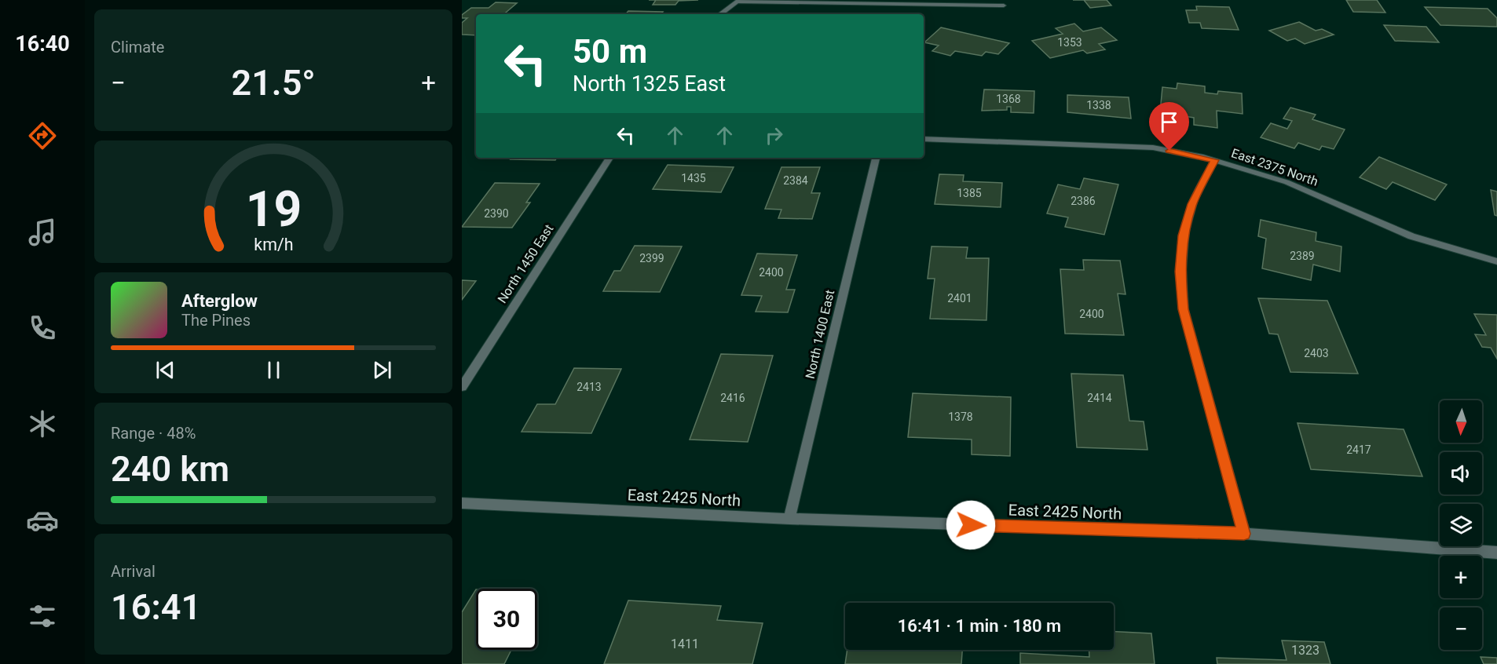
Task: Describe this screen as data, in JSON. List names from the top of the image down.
{
  "streets": {
    "street": [
      "East 2375 North",
      "North 1450 East",
      "North 1400 East",
      "East 2425 North"
    ]
  },
  "crossings": [
    ["North 1400 East", "East 2425 North"]
  ],
  "house_numbers": [
    "1353",
    "1368",
    "1338",
    "1435",
    "2384",
    "1385",
    "2386",
    "2390",
    "2389",
    "2399",
    "2400",
    "2401",
    "2400",
    "2403",
    "2413",
    "2416",
    "2414",
    "1378",
    "2417",
    "1411",
    "1323"
  ],
  "north": "bottom",
  "page": {
    "tabs": "16:40",
    "tile": [
      "Climate",
      ["Range · 48%", "240 km"],
      ["Arrival", "16:41"]
    ],
    "turn": ["50 m", "North 1325 East"],
    "heat": ["−", "21.5°", "+"],
    "song": ["Afterglow", "The Pines"],
    "map_buttons": ["+", "−"],
    "limit": "30",
    "trip": "16:41 · 1 min · 180 m",
    "gauge": ["19", "km/h"]
  }
}
